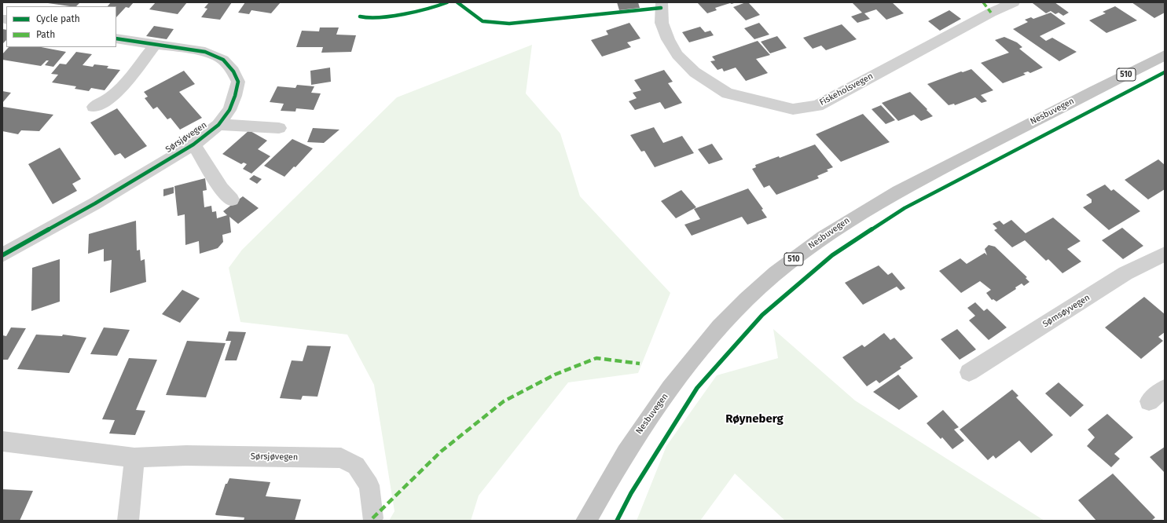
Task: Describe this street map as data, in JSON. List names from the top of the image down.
{
  "streets": {
    "main road": ["510", "Nesbuvegen"],
    "street": ["Fiskeholsvegen", "Sørsjøvegen", "Sømsøyvegen"]
  },
  "districts": ["Røyneberg"],
  "legend": ["Cycle path", "Path"]
}
